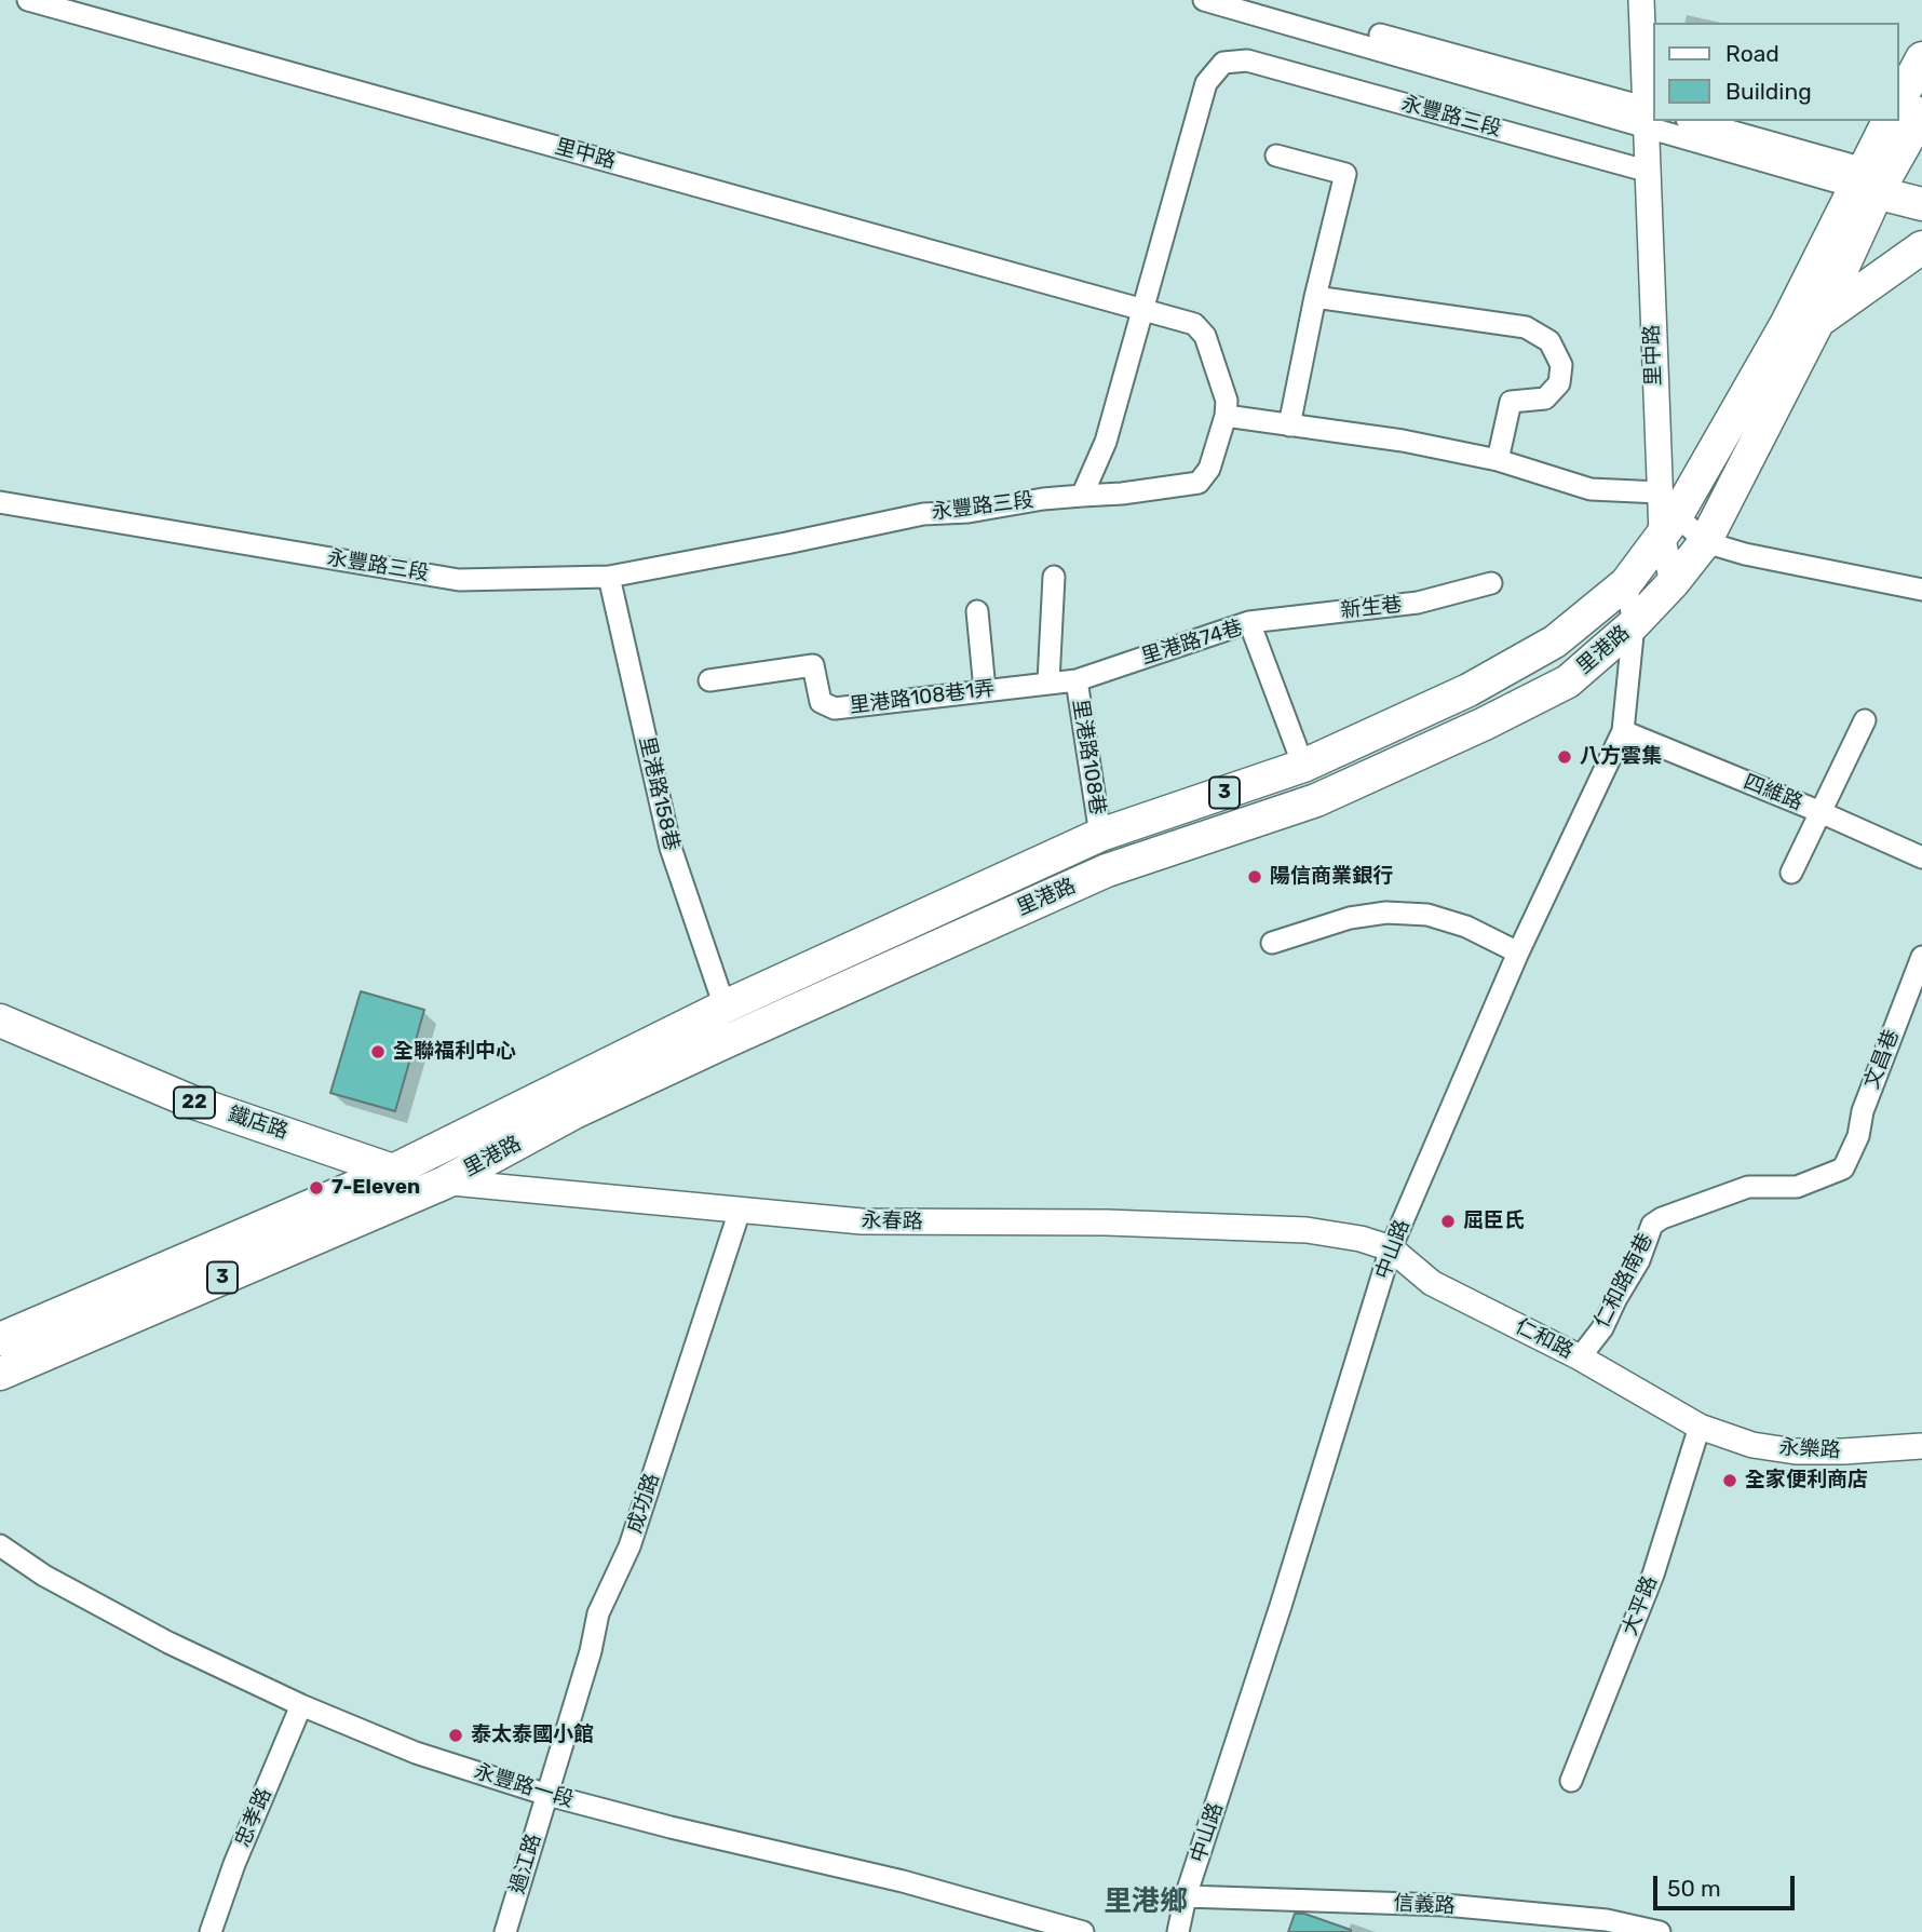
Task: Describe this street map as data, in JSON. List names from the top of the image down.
{
  "streets": {
    "main road": [
      "里港路",
      "3",
      "22",
      "鐵店路"
    ],
    "street": [
      "永豐路三段",
      "里中路",
      "新生巷",
      "里港路74巷",
      "里港路108巷1弄",
      "里港路108巷",
      "四維路",
      "里港路158巷",
      "文昌巷",
      "永春路",
      "中山路",
      "仁和路南巷",
      "仁和路",
      "永樂路",
      "成功路",
      "大平路",
      "永豐路一段",
      "忠孝路",
      "過江路",
      "信義路"
    ]
  },
  "crossings": [
    ["永豐路三段", "里中路"],
    ["永豐路三段", "里港路158巷"],
    ["里中路", "里港路"],
    ["新生巷", "里港路74巷"],
    ["里港路74巷", "里港路"],
    ["里港路74巷", "里港路108巷1弄"],
    ["里港路74巷", "里港路108巷"],
    ["里港路", "里港路108巷"],
    ["里港路", "3"],
    ["里港路", "里港路158巷"],
    ["里港路", "鐵店路"],
    ["里港路", "永春路"],
    ["里港路", "中山路"],
    ["里港路108巷1弄", "里港路108巷"],
    ["四維路", "中山路"],
    ["文昌巷", "仁和路南巷"],
    ["鐵店路", "永春路"],
    ["永春路", "中山路"],
    ["永春路", "仁和路"],
    ["永春路", "成功路"],
    ["中山路", "仁和路"],
    ["中山路", "信義路"],
    ["仁和路南巷", "仁和路"],
    ["仁和路", "永樂路"],
    ["仁和路", "大平路"],
    ["永樂路", "大平路"],
    ["成功路", "永豐路一段"],
    ["成功路", "過江路"],
    ["永豐路一段", "忠孝路"],
    ["永豐路一段", "過江路"]
  ],
  "districts": ["里港鄉"],
  "places": [
    "八方雲集",
    "陽信商業銀行",
    "全聯福利中心",
    "7-Eleven",
    "屈臣氏",
    "全家便利商店",
    "泰太泰國小館"
  ],
  "legend": ["Road", "Building"],
  "scale_bar": "50 m"
}
